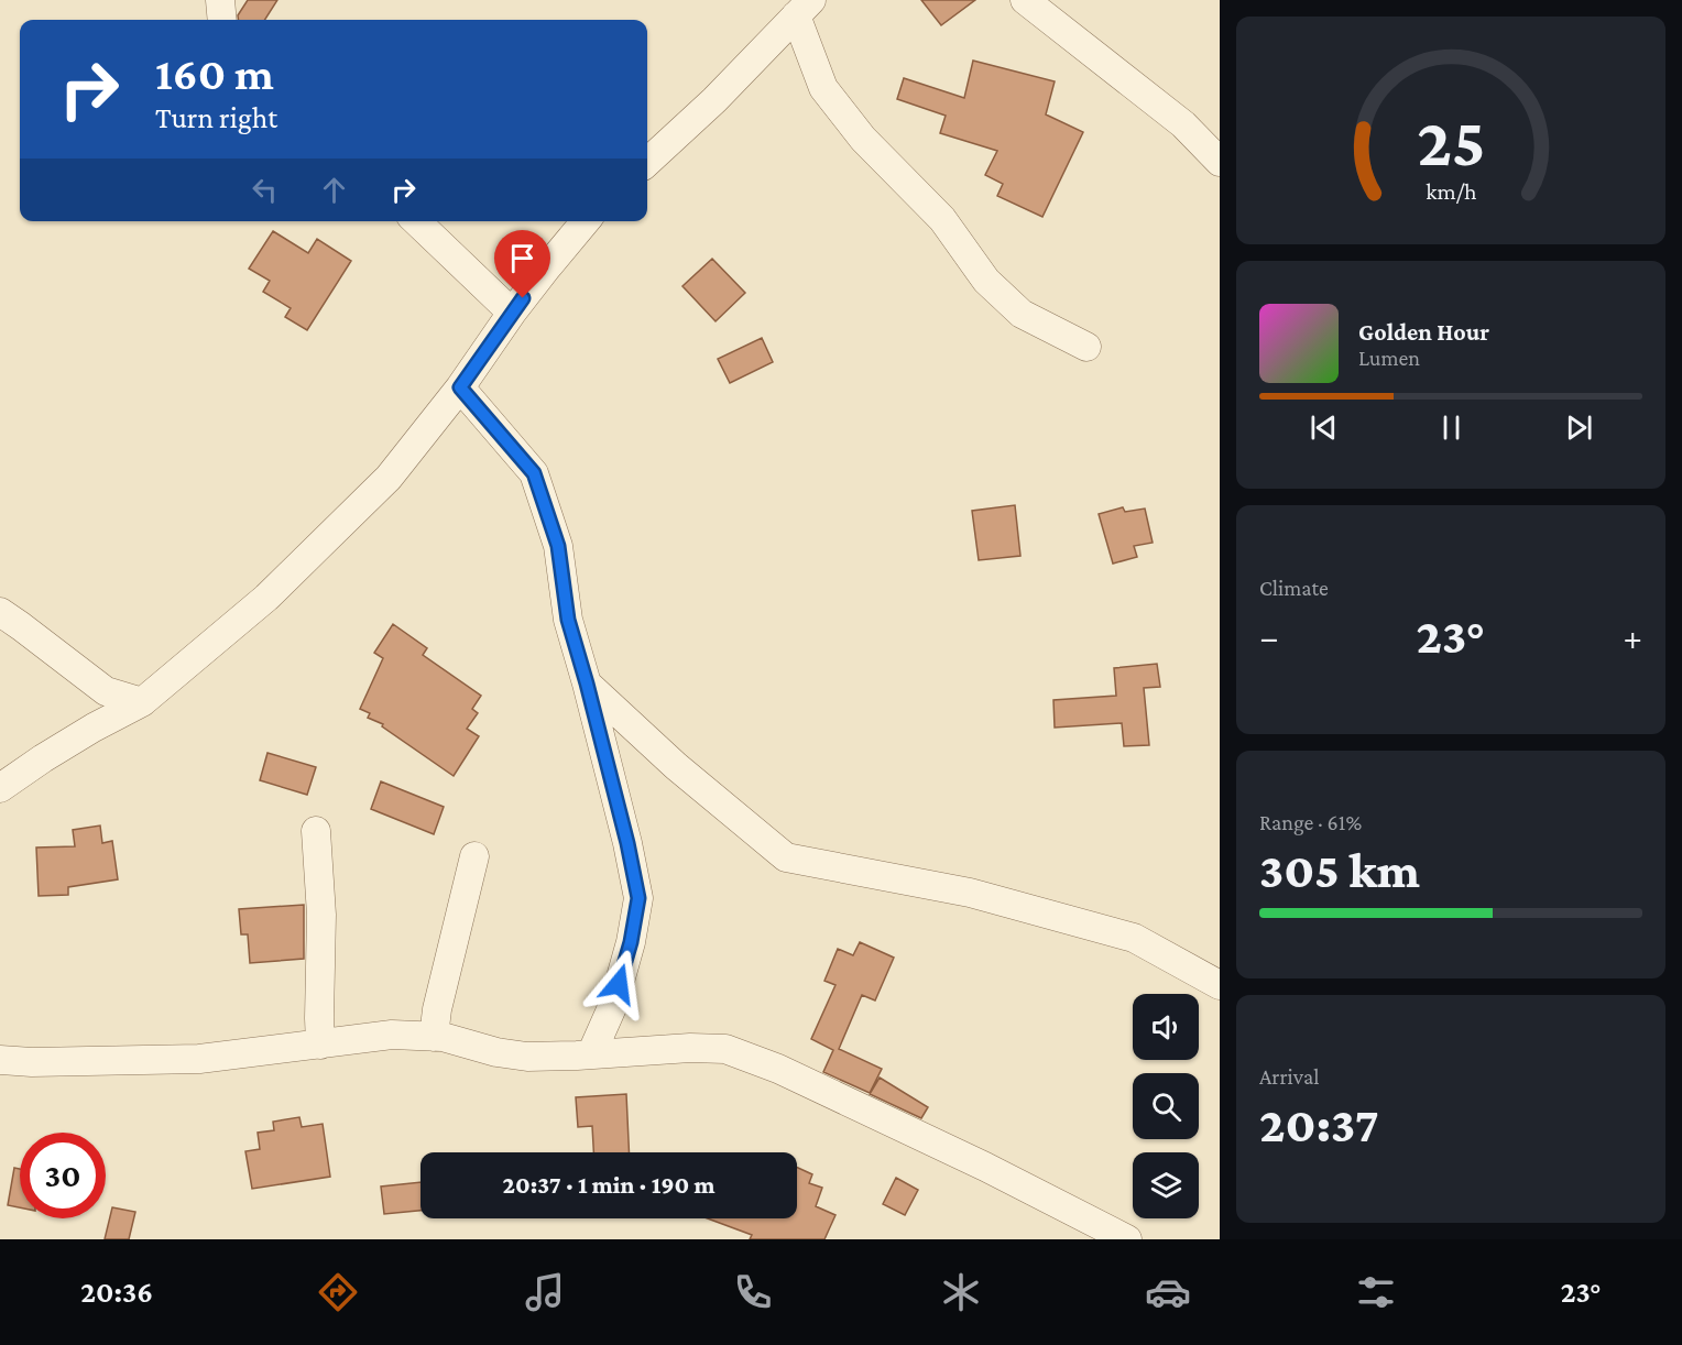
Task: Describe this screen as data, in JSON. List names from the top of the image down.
{
  "page": {
    "turn": ["160 m", "Turn right"],
    "song": ["Golden Hour", "Lumen"],
    "tile": [
      "Climate",
      ["Range · 61%", "305 km"],
      ["Arrival", "20:37"]
    ],
    "heat": ["−", "23°", "+"],
    "limit": "30",
    "trip": "20:37 · 1 min · 190 m",
    "tabs": ["20:36", "23°"],
    "gauge": ["25", "km/h"]
  }
}
